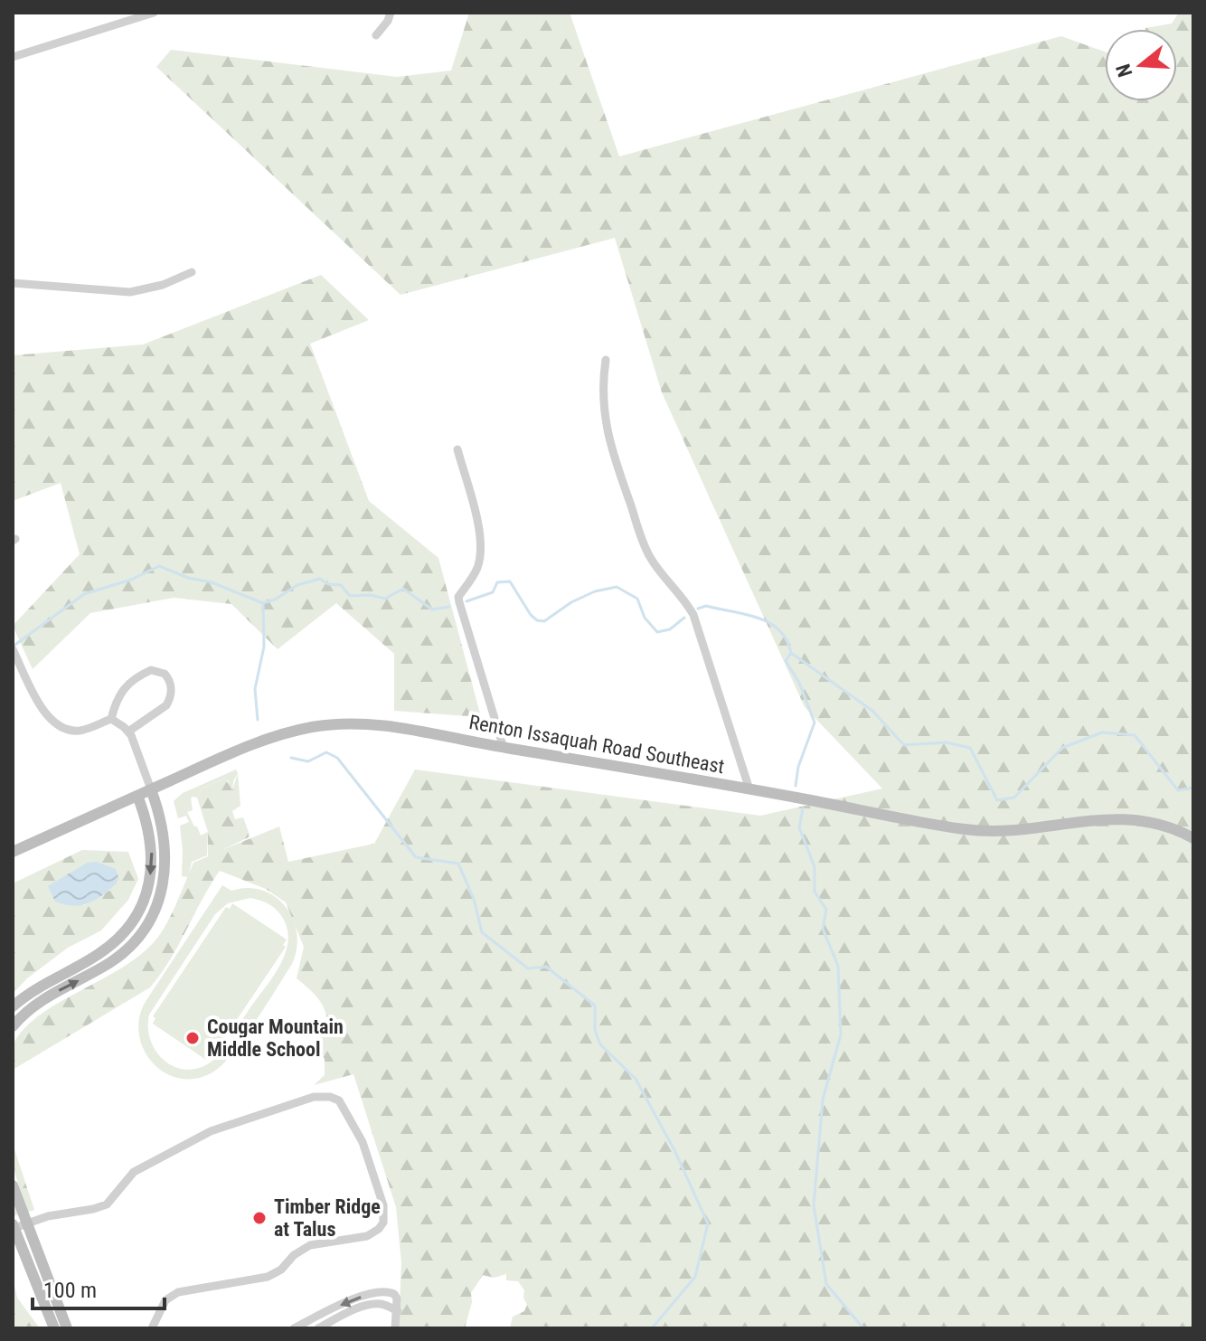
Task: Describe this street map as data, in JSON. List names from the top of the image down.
{
  "streets": {
    "main road": ["Renton Issaquah Road Southeast"]
  },
  "places": ["Cougar Mountain Middle School", "Timber Ridge at Talus"],
  "scale_bar": "100 m",
  "north": "left"
}
